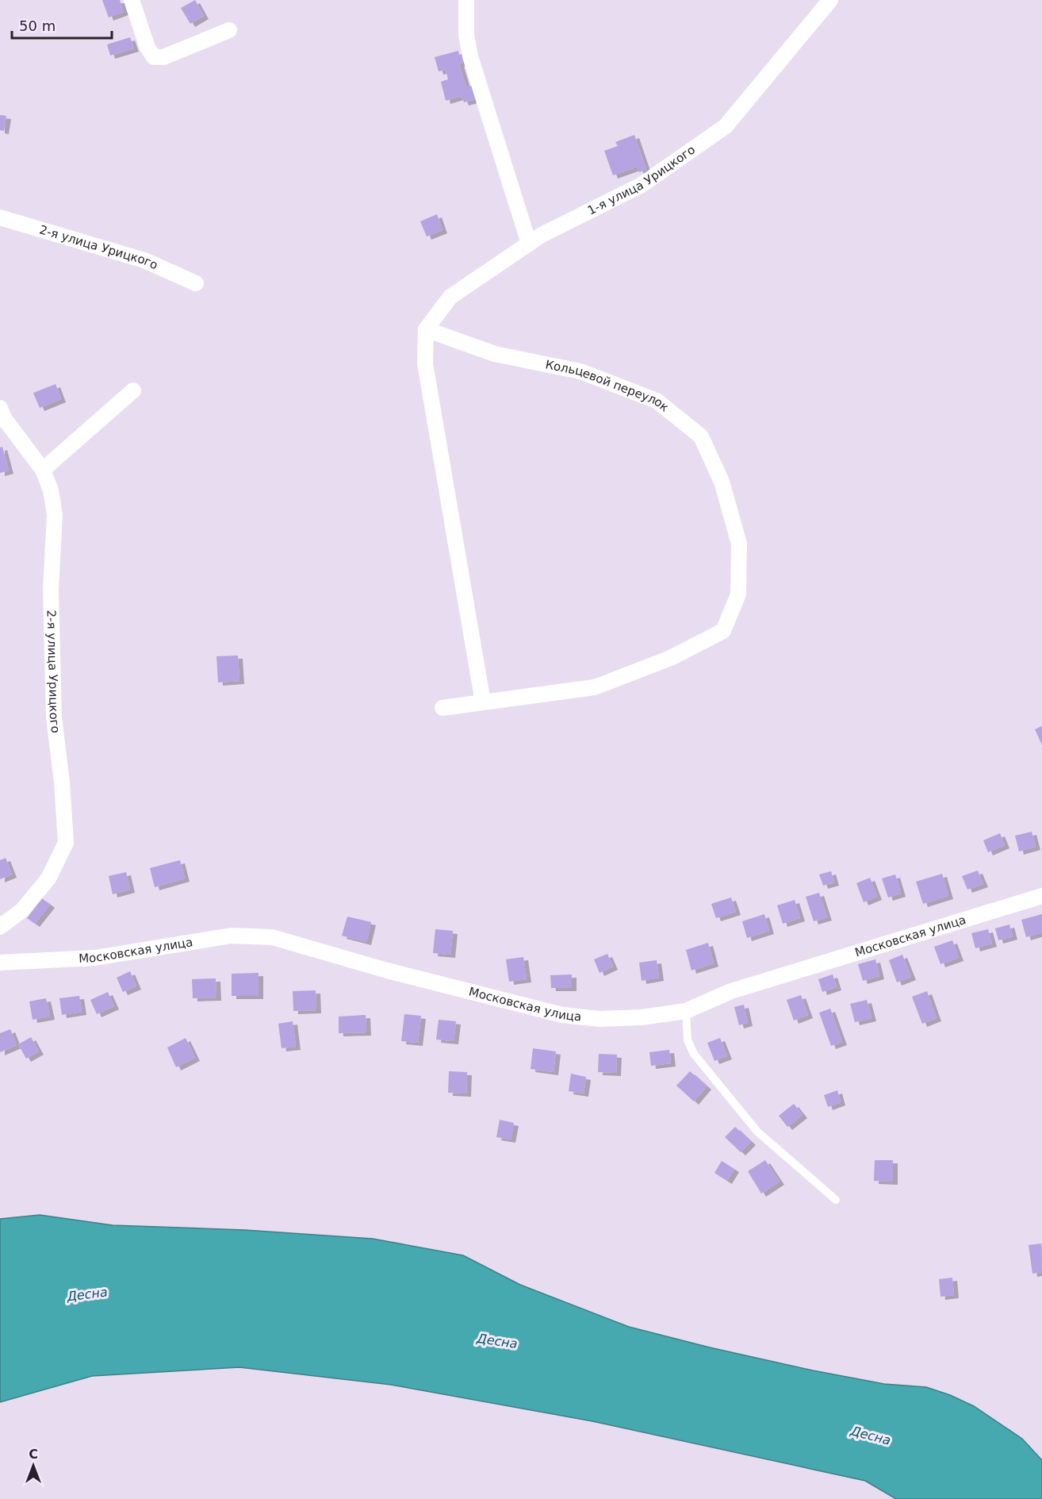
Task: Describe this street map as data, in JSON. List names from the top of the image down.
{
  "streets": {
    "street": [
      "1-я улица Урицкого",
      "2-я улица Урицкого",
      "Кольцевой переулок",
      "Московская улица"
    ]
  },
  "crossings": [
    ["1-я улица Урицкого", "Кольцевой переулок"]
  ],
  "water": ["Десна"],
  "scale_bar": "50 m",
  "north": "top"
}
